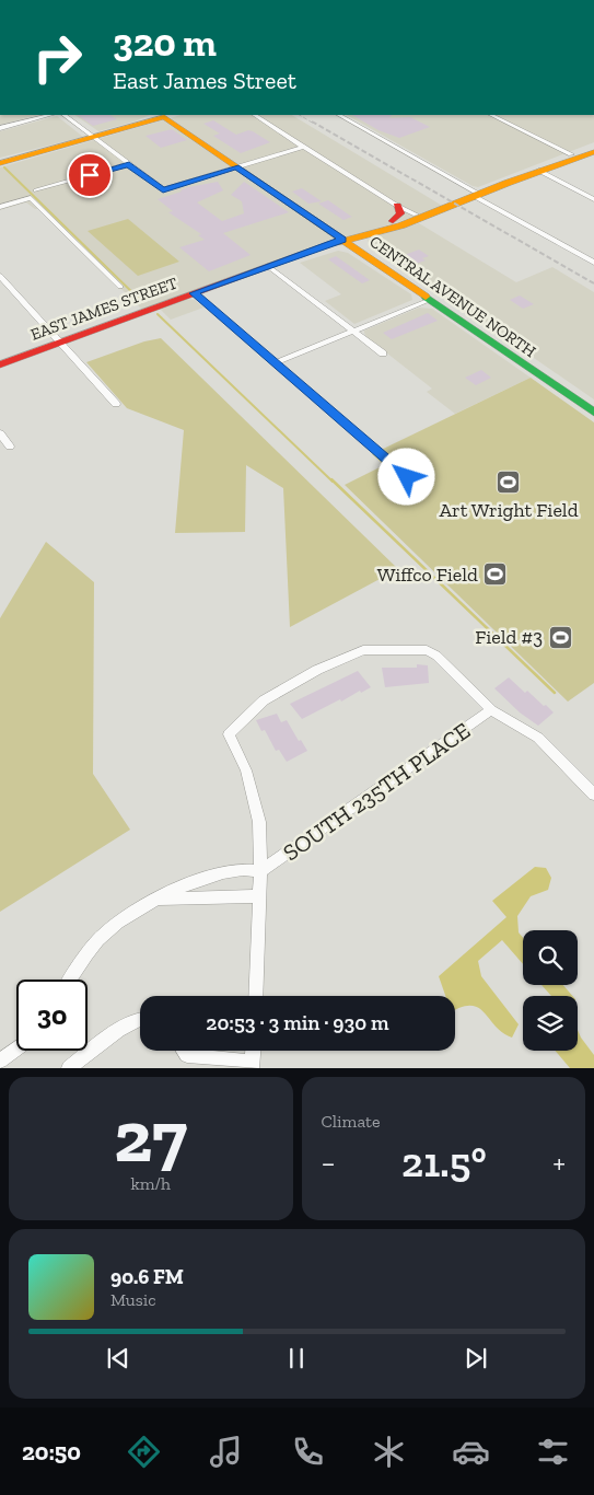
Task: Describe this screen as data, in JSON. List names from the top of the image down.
{
  "streets": {
    "main road": ["CENTRAL AVENUE NORTH", "EAST JAMES STREET"],
    "street": ["SOUTH 235TH PLACE"]
  },
  "crossings": [
    ["CENTRAL AVENUE NORTH", "EAST JAMES STREET"]
  ],
  "places": {
    "sports": ["Art Wright Field", "Wiffco Field", "Field #3"]
  },
  "page": {
    "turn": ["320 m", "East James Street"],
    "limit": "30",
    "trip": "20:53 · 3 min · 930 m",
    "tile": [
      ["27", "km/h"],
      "Climate"
    ],
    "heat": ["−", "21.5°", "+"],
    "song": ["90.6 FM", "Music"],
    "tabs": "20:50"
  }
}
